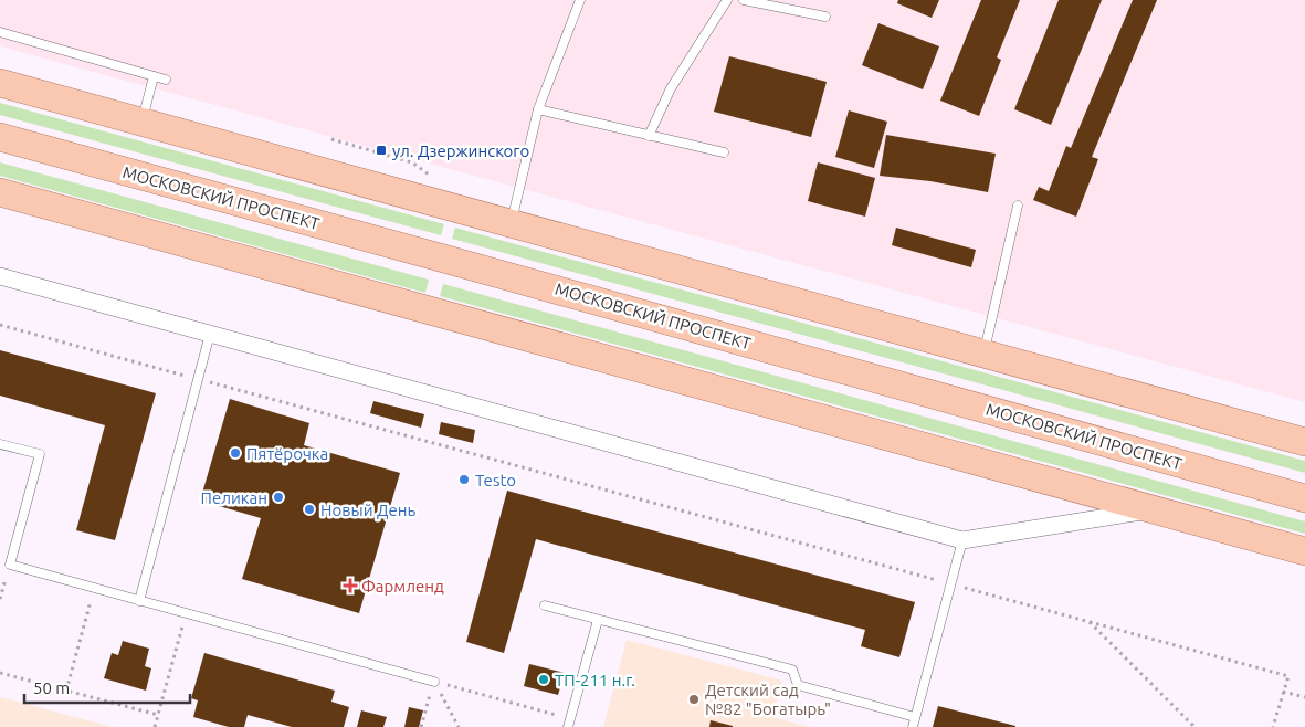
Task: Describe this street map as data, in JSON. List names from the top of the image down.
{
  "streets": {
    "main road": ["МОСКОВСКИЙ ПРОСПЕКТ"]
  },
  "places": {
    "transit": ["ул. Дзержинского"],
    "other": [
      "Пятёрочка",
      "Testo",
      "Пеликан",
      "Новый День",
      "ТП-211 н.г.",
      "Детский сад №82 \"Богатырь\""
    ],
    "health": ["Фармленд"]
  },
  "scale_bar": "50 m"
}
